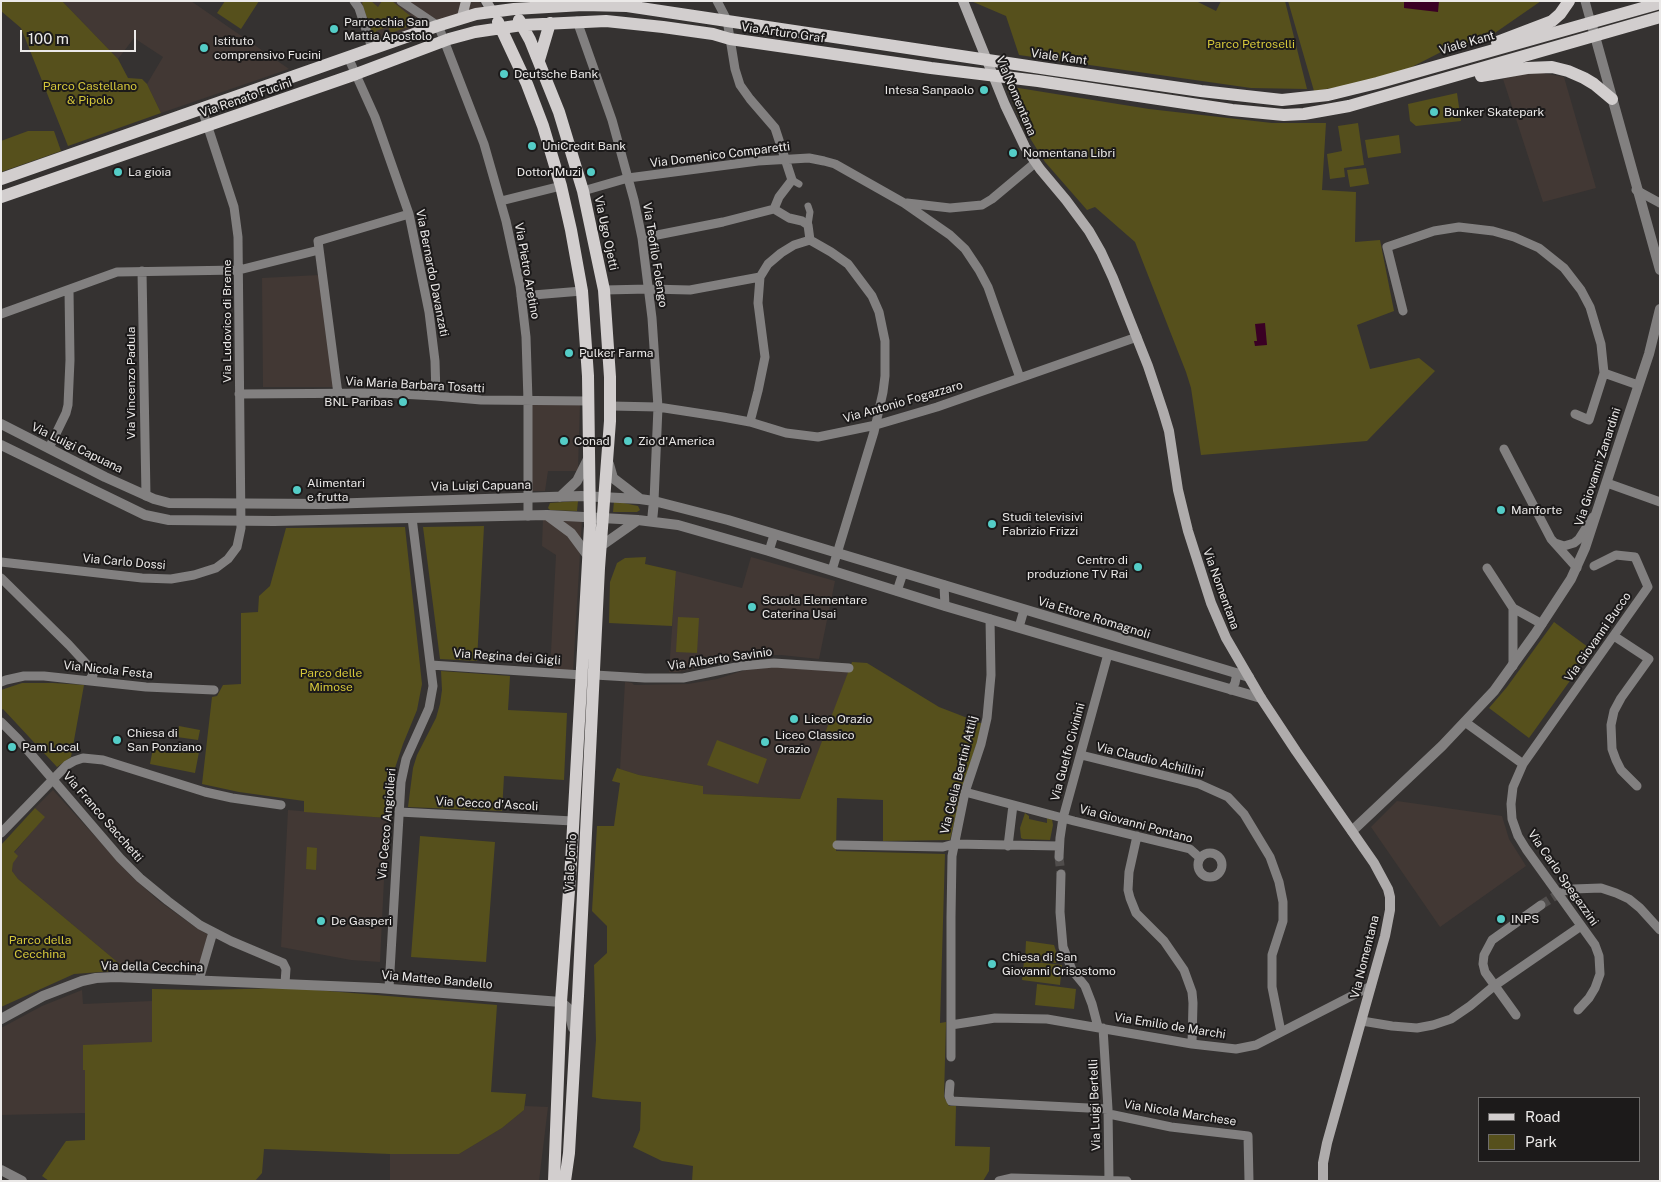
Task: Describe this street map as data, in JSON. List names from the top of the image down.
{
  "streets": {
    "main road": [
      "Via Arturo Graf",
      "Viale Kant",
      "Via Nomentana",
      "Via Renato Fucini",
      "Via Ugo Ojetti",
      "Viale Jonio"
    ],
    "street": [
      "Via Domenico Comparetti",
      "Via Teofilo Folengo",
      "Via Pietro Aretino",
      "Via Bernardo Davanzati",
      "Via Ludovico di Breme",
      "Via Vincenzo Padula",
      "Via Maria Barbara Tosatti",
      "Via Antonio Fogazzaro",
      "Via Luigi Capuana",
      "Via Giovanni Zanardini",
      "Via Carlo Dossi",
      "Via Ettore Romagnoli",
      "Via Giovanni Bucco",
      "Via Regina dei Gigli",
      "Via Alberto Savinio",
      "Via Nicola Festa",
      "Via Guelfo Civinini",
      "Via Claudio Achillini",
      "Via Clelia Bertini Attilj",
      "Via Cecco d'Ascoli",
      "Via Franco Sacchetti",
      "Via Cecco Angiolieri",
      "Via Giovanni Pontano",
      "Via Carlo Spegazzini",
      "Via della Cecchina",
      "Via Matteo Bandello",
      "Via Emilio de Marchi",
      "Via Luigi Bertelli",
      "Via Nicola Marchese"
    ]
  },
  "crossings": [
    ["Via Arturo Graf", "Viale Kant"],
    ["Via Arturo Graf", "Via Nomentana"],
    ["Via Arturo Graf", "Via Renato Fucini"],
    ["Via Arturo Graf", "Via Ugo Ojetti"],
    ["Via Arturo Graf", "Via Teofilo Folengo"],
    ["Viale Kant", "Via Nomentana"],
    ["Via Nomentana", "Via Antonio Fogazzaro"],
    ["Via Nomentana", "Via Giovanni Zanardini"],
    ["Via Nomentana", "Via Ettore Romagnoli"],
    ["Via Nomentana", "Via Emilio de Marchi"],
    ["Via Renato Fucini", "Via Pietro Aretino"],
    ["Via Renato Fucini", "Via Bernardo Davanzati"],
    ["Via Renato Fucini", "Via Ludovico di Breme"],
    ["Via Domenico Comparetti", "Via Ugo Ojetti"],
    ["Via Domenico Comparetti", "Via Teofilo Folengo"],
    ["Via Domenico Comparetti", "Via Antonio Fogazzaro"],
    ["Via Ugo Ojetti", "Via Antonio Fogazzaro"],
    ["Via Ugo Ojetti", "Via Ettore Romagnoli"],
    ["Via Ugo Ojetti", "Viale Jonio"],
    ["Via Teofilo Folengo", "Via Antonio Fogazzaro"],
    ["Via Teofilo Folengo", "Via Ettore Romagnoli"],
    ["Via Pietro Aretino", "Via Maria Barbara Tosatti"],
    ["Via Pietro Aretino", "Via Luigi Capuana"],
    ["Via Bernardo Davanzati", "Via Maria Barbara Tosatti"],
    ["Via Ludovico di Breme", "Via Maria Barbara Tosatti"],
    ["Via Ludovico di Breme", "Via Luigi Capuana"],
    ["Via Ludovico di Breme", "Via Carlo Dossi"],
    ["Via Vincenzo Padula", "Via Luigi Capuana"],
    ["Via Luigi Capuana", "Via Ettore Romagnoli"],
    ["Via Giovanni Bucco", "Via Carlo Spegazzini"],
    ["Via Regina dei Gigli", "Via Alberto Savinio"],
    ["Via Regina dei Gigli", "Via Cecco Angiolieri"],
    ["Via Regina dei Gigli", "Viale Jonio"],
    ["Via Alberto Savinio", "Viale Jonio"],
    ["Via Guelfo Civinini", "Via Claudio Achillini"],
    ["Via Guelfo Civinini", "Via Giovanni Pontano"],
    ["Via Claudio Achillini", "Via Emilio de Marchi"],
    ["Via Clelia Bertini Attilj", "Via Giovanni Pontano"],
    ["Via Clelia Bertini Attilj", "Via Emilio de Marchi"],
    ["Via Cecco d'Ascoli", "Via Cecco Angiolieri"],
    ["Via Cecco d'Ascoli", "Viale Jonio"],
    ["Via Franco Sacchetti", "Via della Cecchina"],
    ["Via Cecco Angiolieri", "Via Matteo Bandello"],
    ["Viale Jonio", "Via Matteo Bandello"],
    ["Via della Cecchina", "Via Matteo Bandello"],
    ["Via Emilio de Marchi", "Via Luigi Bertelli"],
    ["Via Luigi Bertelli", "Via Nicola Marchese"]
  ],
  "parks": [
    "Parco Petroselli",
    "Parco Castellano & Pipolo",
    "Parco delle Mimose",
    "Parco della Cecchina"
  ],
  "places": [
    "Parrocchia San Mattia Apostolo",
    "Istituto comprensivo Fucini",
    "Deutsche Bank",
    "Intesa Sanpaolo",
    "Bunker Skatepark",
    "UniCredit Bank",
    "Nomentana Libri",
    "La gioia",
    "Dottor Muzi",
    "Pulker Farma",
    "BNL Paribas",
    "Conad",
    "Zio d'America",
    "Alimentari e frutta",
    "Manforte",
    "Studi televisivi Fabrizio Frizzi",
    "Centro di produzione TV Rai",
    "Scuola Elementare Caterina Usai",
    "Liceo Orazio",
    "Chiesa di San Ponziano",
    "Liceo Classico Orazio",
    "Pam Local",
    "INPS",
    "De Gasperi",
    "Chiesa di San Giovanni Crisostomo"
  ],
  "legend": ["Road", "Park"],
  "scale_bar": "100 m"
}
